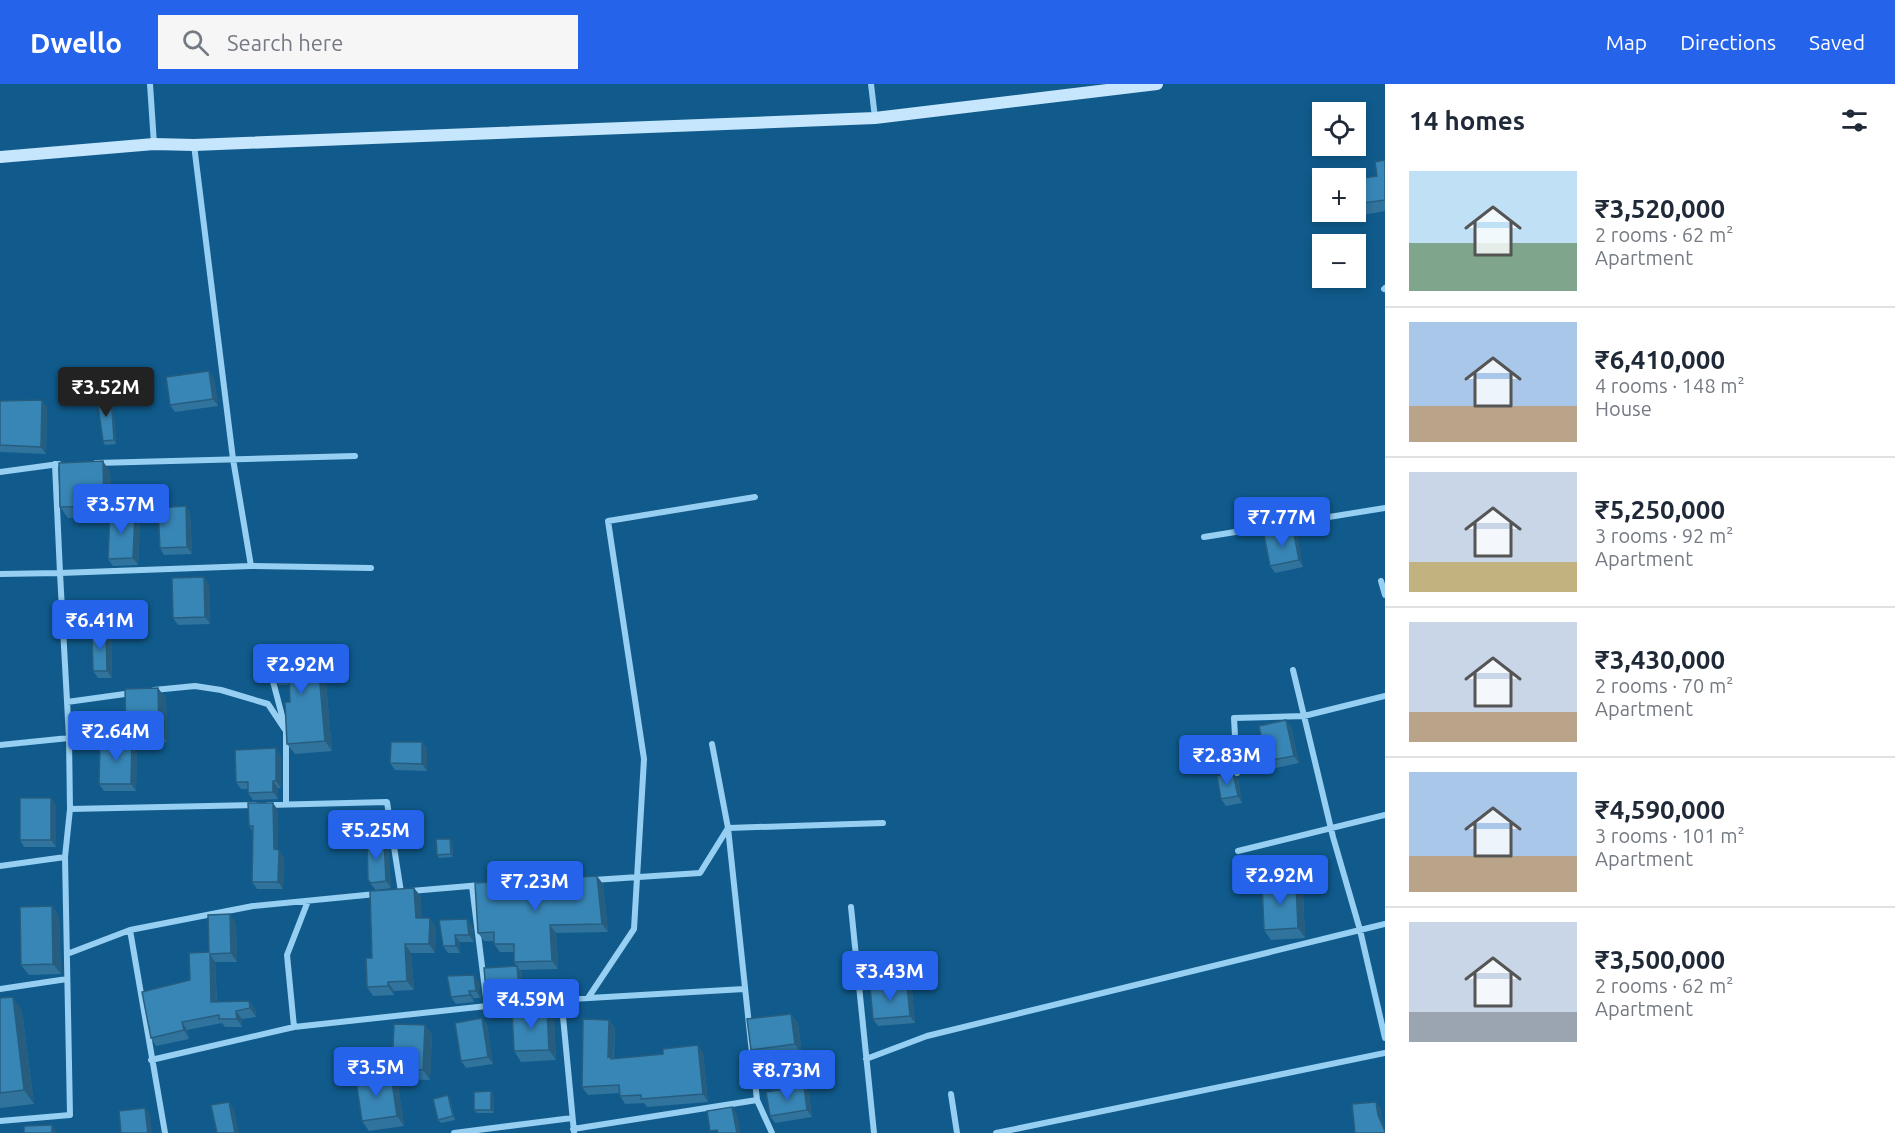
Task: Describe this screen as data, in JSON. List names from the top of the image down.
{
  "page": {
    "header": "Dwello",
    "search": "Search here",
    "nav": ["Map", "Directions", "Saved"],
    "heading": "14 homes",
    "map_buttons": ["+", "−"],
    "list": [
      {
        "name": "₹3,520,000",
        "note": "2 rooms · 62 m² · Apartment"
      },
      {
        "name": "₹6,410,000",
        "note": "4 rooms · 148 m² · House"
      },
      {
        "name": "₹5,250,000",
        "note": "3 rooms · 92 m² · Apartment"
      },
      {
        "name": "₹3,430,000",
        "note": "2 rooms · 70 m² · Apartment"
      },
      {
        "name": "₹4,590,000",
        "note": "3 rooms · 101 m² · Apartment"
      },
      {
        "name": "₹3,500,000",
        "note": "2 rooms · 62 m² · Apartment"
      }
    ],
    "price": [
      "₹3.52M",
      "₹3.57M",
      "₹7.77M",
      "₹6.41M",
      "₹2.92M",
      "₹2.64M",
      "₹2.83M",
      "₹5.25M",
      "₹2.92M",
      "₹7.23M",
      "₹3.43M",
      "₹4.59M",
      "₹3.5M",
      "₹8.73M"
    ]
  }
}
